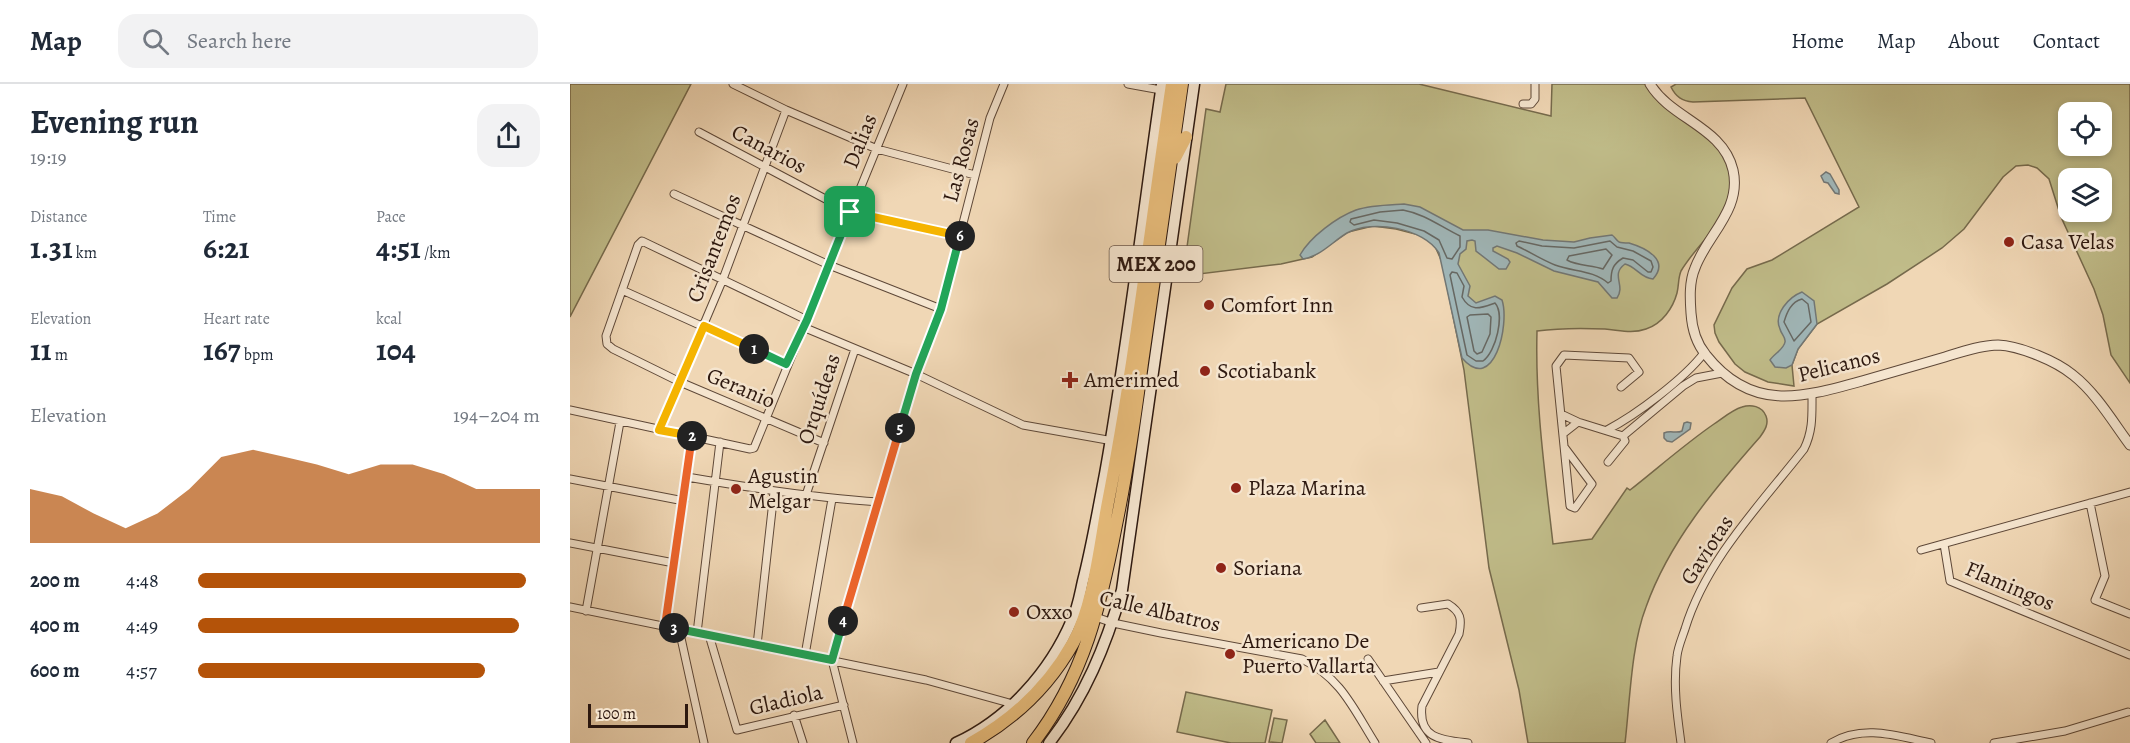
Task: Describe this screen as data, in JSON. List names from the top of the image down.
{
  "streets": {
    "highway": ["MEX 200"],
    "street": [
      "Dalias",
      "Canarios",
      "Las Rosas",
      "Crisantemos",
      "Pelicanos",
      "Geranio",
      "Orquídeas",
      "Gaviotas",
      "Flamingos",
      "Calle Albatros",
      "Gladiola"
    ]
  },
  "crossings": [
    ["Dalias", "Canarios"],
    ["Dalias", "Geranio"],
    ["Canarios", "Las Rosas"],
    ["Canarios", "Crisantemos"],
    ["Crisantemos", "Geranio"],
    ["MEX 200", "Calle Albatros"],
    ["Pelicanos", "Gaviotas"],
    ["Geranio", "Orquídeas"]
  ],
  "places": {
    "other": [
      "Casa Velas",
      "Comfort Inn",
      "Scotiabank",
      "Plaza Marina",
      "Agustin Melgar",
      "Soriana",
      "Oxxo",
      "Americano De Puerto Vallarta"
    ],
    "health": ["Amerimed"]
  },
  "scale_bar": "100 m",
  "page": {
    "header": "Map",
    "search": "Search here",
    "nav": [
      "Home",
      "Map",
      "About",
      "Contact"
    ],
    "heading": ["Evening run", "19:19"],
    "stats": [
      ["Distance", "1.31 km"],
      ["Time", "6:21"],
      ["Pace", "4:51 /km"],
      ["Elevation", "11 m"],
      ["Heart rate", "167 bpm"],
      ["kcal", "104"]
    ],
    "pins": [
      "6",
      "1",
      "5",
      "2",
      "4",
      "3"
    ],
    "chart": ["Elevation", "194–204 m"],
    "list": [
      {
        "name": "200 m",
        "note": "4:48"
      },
      {
        "name": "400 m",
        "note": "4:49"
      },
      {
        "name": "600 m",
        "note": "4:57"
      }
    ],
    "scale": "100 m"
  }
}
